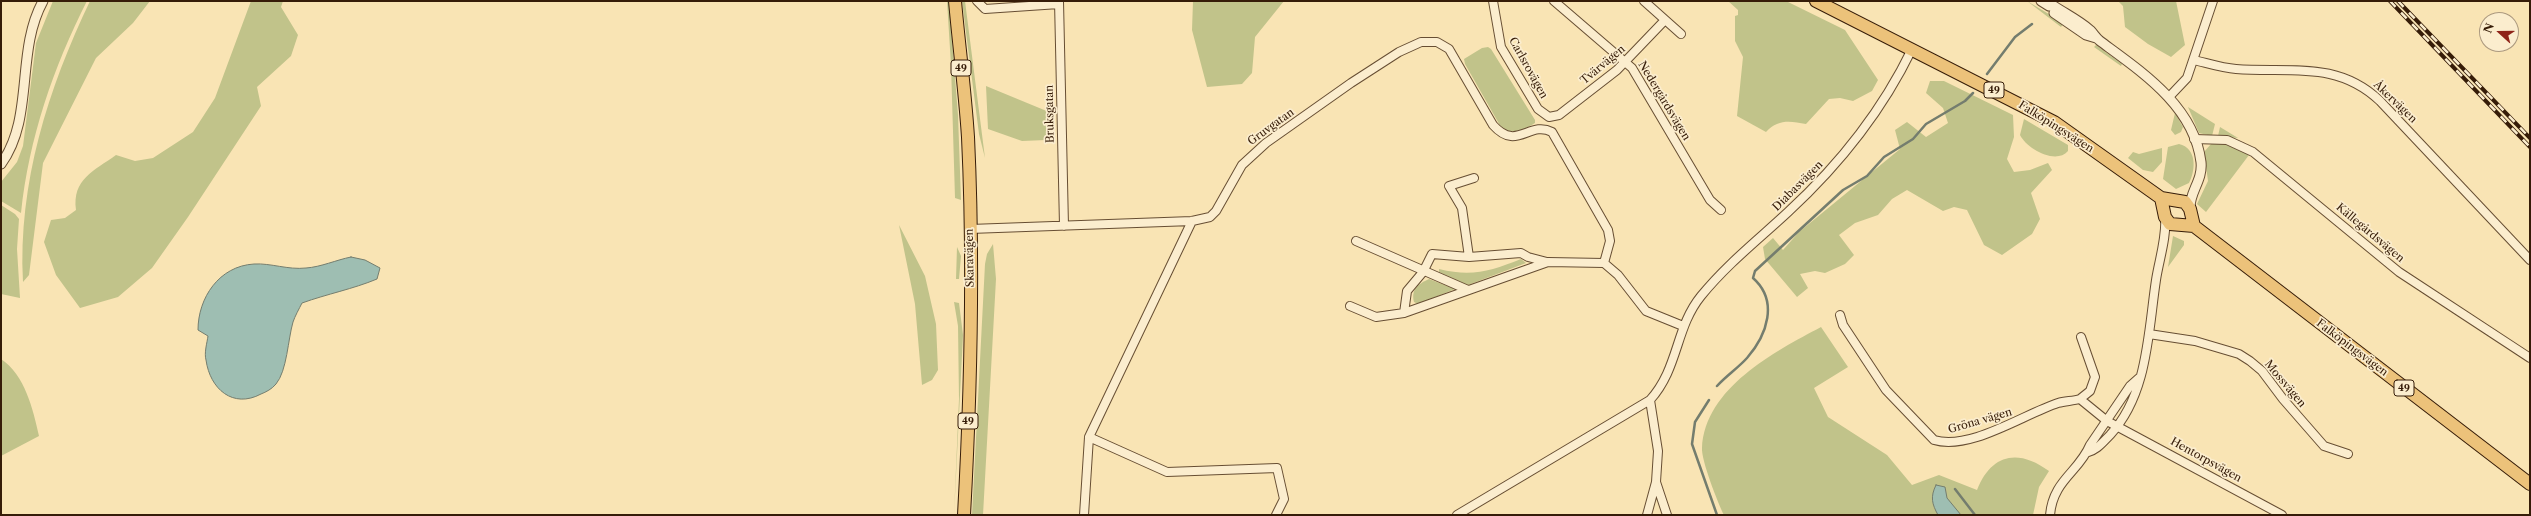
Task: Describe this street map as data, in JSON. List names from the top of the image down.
{
  "streets": {
    "main road": ["49", "Falköpingsvägen", "Skaravägen"],
    "street": [
      "Tvärvägen",
      "Carlsrovägen",
      "Nedergårdsvägen",
      "Åkervägen",
      "Bruksgatan",
      "Gruvgatan",
      "Diabasvägen",
      "Källegårdsvägen",
      "Mossvägen",
      "Gröna vägen",
      "Hentorpsvägen"
    ]
  },
  "crossings": [
    ["Tvärvägen", "Carlsrovägen"],
    ["Tvärvägen", "Nedergårdsvägen"],
    ["49", "Falköpingsvägen"],
    ["Bruksgatan", "Gruvgatan"],
    ["Gruvgatan", "Skaravägen"],
    ["Falköpingsvägen", "Diabasvägen"]
  ],
  "north": "left"
}
